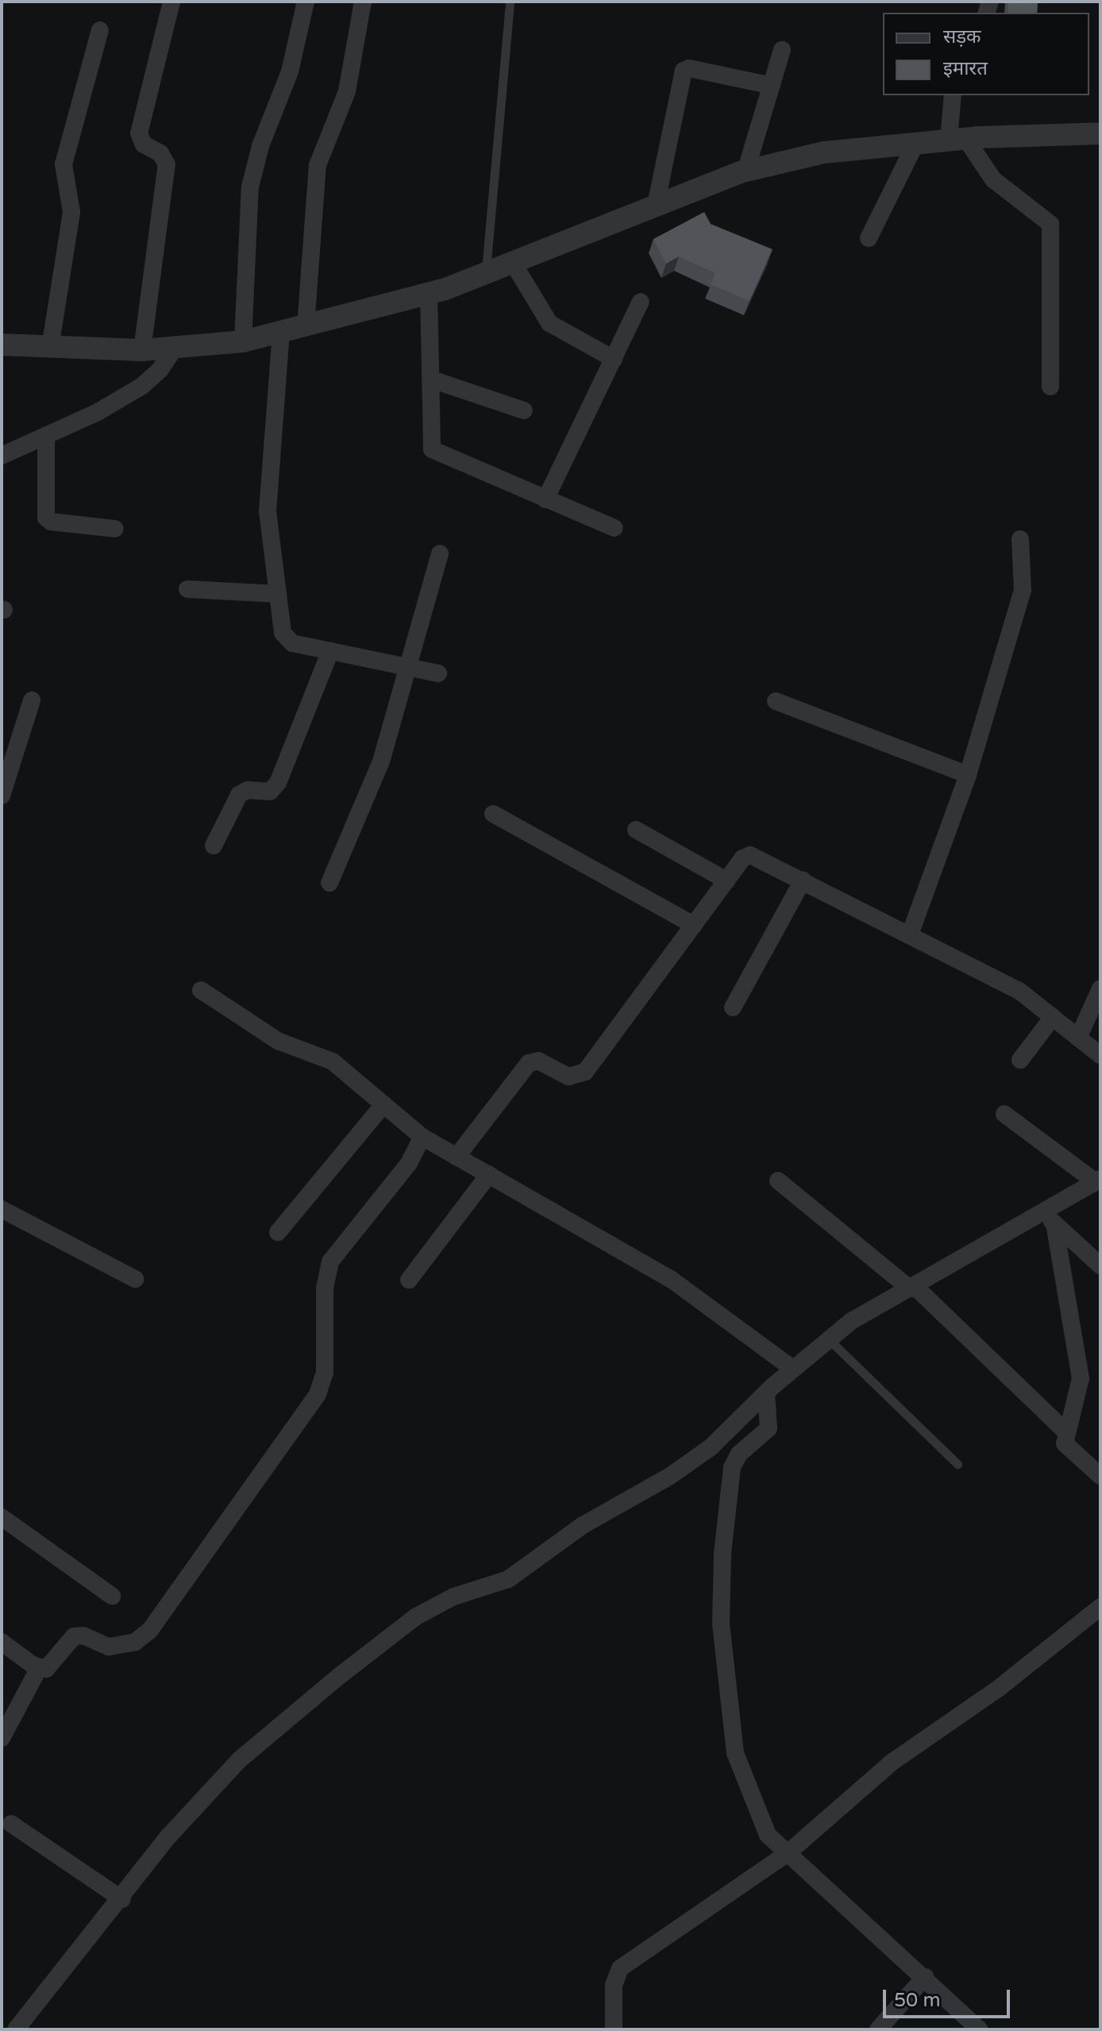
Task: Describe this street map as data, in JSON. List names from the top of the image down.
{
  "legend": ["सड़क", "इमारत"],
  "scale_bar": "50 m"
}
